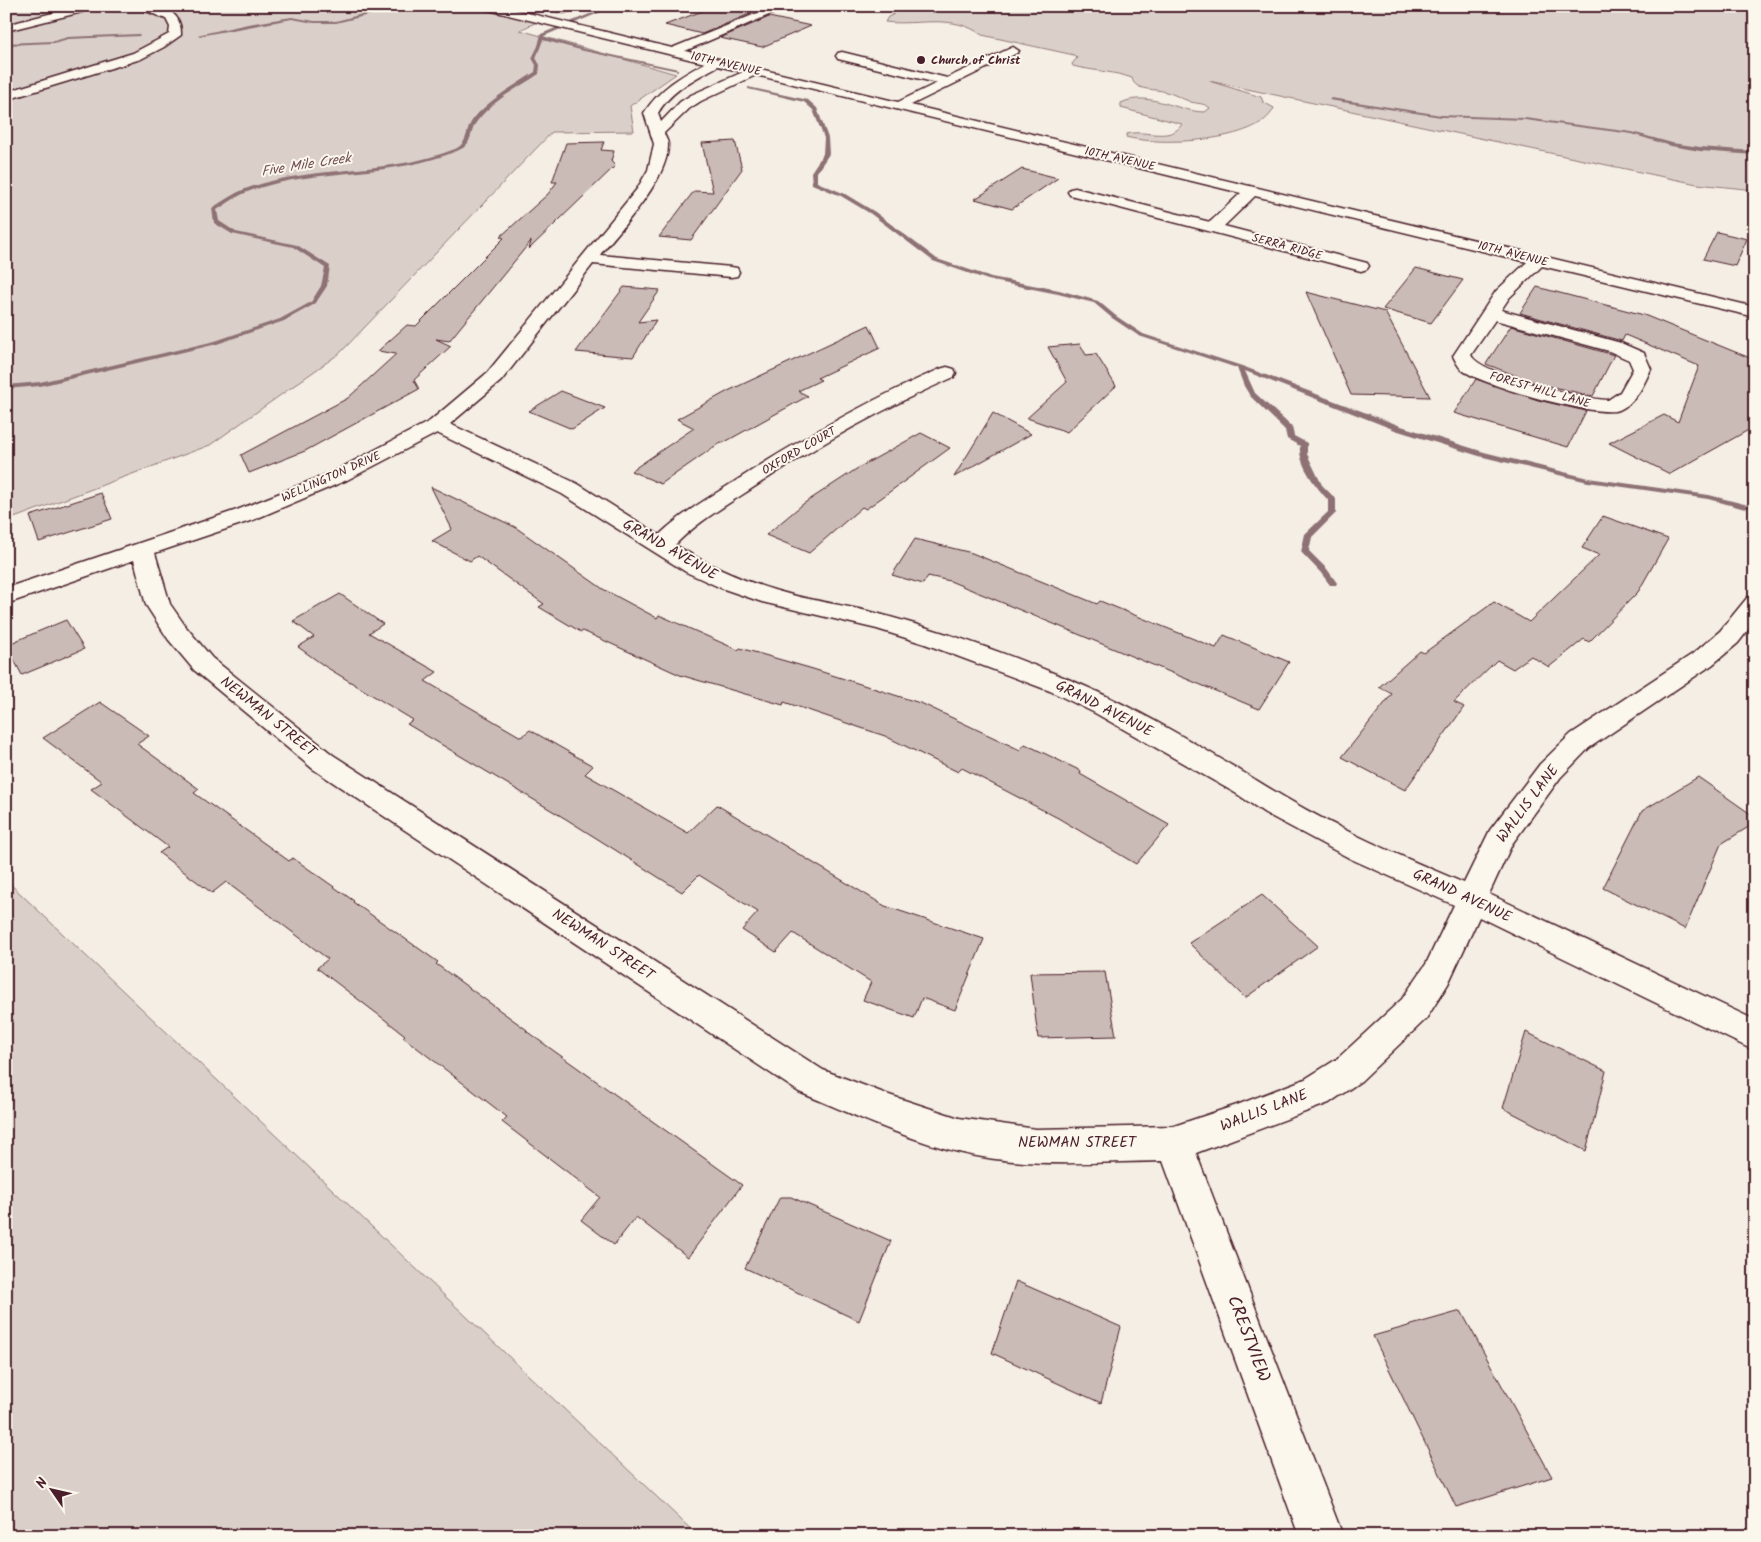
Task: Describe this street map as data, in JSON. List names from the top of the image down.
{
  "streets": {
    "street": [
      "10TH AVENUE",
      "SERRA RIDGE",
      "FOREST HILL LANE",
      "OXFORD COURT",
      "WELLINGTON DRIVE",
      "GRAND AVENUE",
      "NEWMAN STREET",
      "WALLIS LANE",
      "CRESTVIEW"
    ]
  },
  "crossings": [
    ["10TH AVENUE", "FOREST HILL LANE"],
    ["10TH AVENUE", "WELLINGTON DRIVE"],
    ["OXFORD COURT", "GRAND AVENUE"],
    ["WELLINGTON DRIVE", "GRAND AVENUE"],
    ["WELLINGTON DRIVE", "NEWMAN STREET"],
    ["GRAND AVENUE", "WALLIS LANE"],
    ["NEWMAN STREET", "WALLIS LANE"],
    ["NEWMAN STREET", "CRESTVIEW"],
    ["WALLIS LANE", "CRESTVIEW"]
  ],
  "water": ["Five Mile Creek"],
  "places": ["Church of Christ"],
  "north": "top left"
}
